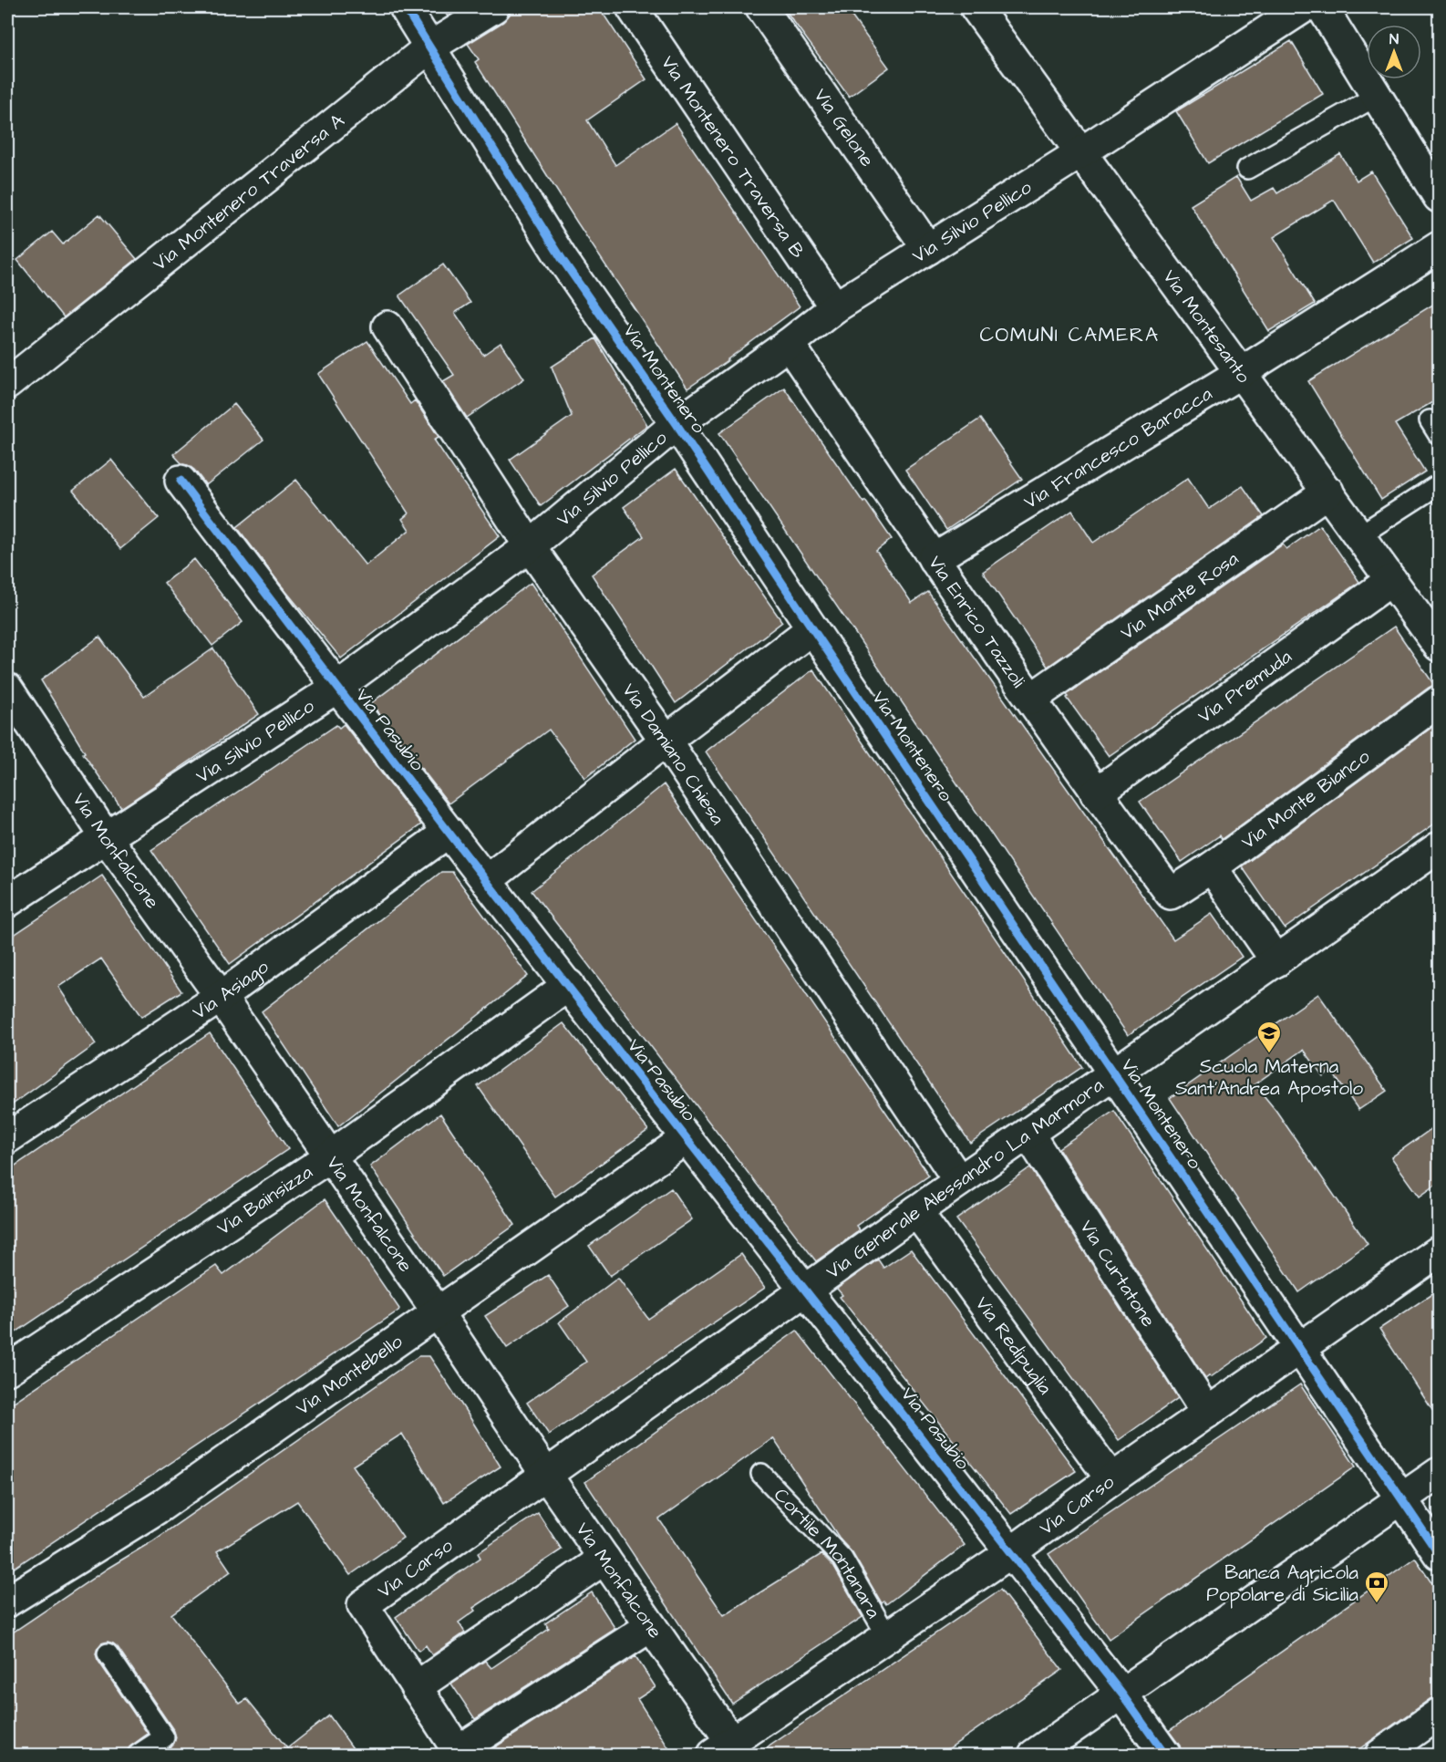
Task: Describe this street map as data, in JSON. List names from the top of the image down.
{
  "streets": {
    "street": [
      "Via Gelone",
      "Via Montenero Traversa B",
      "Via Montenero Traversa A",
      "Via Silvio Pellico",
      "Via Montesanto",
      "Via Montenero",
      "Via Francesco Baracca",
      "Via Monte Rosa",
      "Via Enrico Tazzoli",
      "Via Premuda",
      "Via Pasubio",
      "Via Damiano Chiesa",
      "Via Monte Bianco",
      "Via Monfalcone",
      "Via Asiago",
      "Via Generale Alessandro La Marmora",
      "Via Bainsizza",
      "Via Curtatone",
      "Via Redipuglia",
      "Via Montebello",
      "Via Carso"
    ],
    "lane": ["Cortile Montanara"]
  },
  "crossings": [
    ["Via Gelone", "Via Silvio Pellico"],
    ["Via Montenero Traversa B", "Via Silvio Pellico"],
    ["Via Montenero Traversa A", "Via Montenero"],
    ["Via Silvio Pellico", "Via Montesanto"],
    ["Via Silvio Pellico", "Via Montenero"],
    ["Via Silvio Pellico", "Via Enrico Tazzoli"],
    ["Via Silvio Pellico", "Via Pasubio"],
    ["Via Silvio Pellico", "Via Damiano Chiesa"],
    ["Via Silvio Pellico", "Via Monfalcone"],
    ["Via Montesanto", "Via Francesco Baracca"],
    ["Via Montesanto", "Via Monte Rosa"],
    ["Via Montesanto", "Via Premuda"],
    ["Via Montenero", "Via Generale Alessandro La Marmora"],
    ["Via Montenero", "Via Carso"],
    ["Via Francesco Baracca", "Via Enrico Tazzoli"],
    ["Via Monte Rosa", "Via Enrico Tazzoli"],
    ["Via Enrico Tazzoli", "Via Premuda"],
    ["Via Enrico Tazzoli", "Via Monte Bianco"],
    ["Via Pasubio", "Via Asiago"],
    ["Via Pasubio", "Via Generale Alessandro La Marmora"],
    ["Via Pasubio", "Via Bainsizza"],
    ["Via Pasubio", "Via Montebello"],
    ["Via Pasubio", "Via Carso"],
    ["Via Damiano Chiesa", "Via Generale Alessandro La Marmora"],
    ["Via Monfalcone", "Via Asiago"],
    ["Via Monfalcone", "Via Generale Alessandro La Marmora"],
    ["Via Monfalcone", "Via Bainsizza"],
    ["Via Monfalcone", "Via Montebello"],
    ["Via Monfalcone", "Via Carso"],
    ["Via Generale Alessandro La Marmora", "Via Curtatone"],
    ["Via Generale Alessandro La Marmora", "Via Redipuglia"],
    ["Via Generale Alessandro La Marmora", "Via Carso"],
    ["Via Curtatone", "Via Carso"],
    ["Via Redipuglia", "Via Carso"],
    ["Via Carso", "Cortile Montanara"]
  ],
  "districts": ["COMUNI CAMERA"],
  "places": {
    "school or university": ["Scuola Materna Sant'Andrea Apostolo"],
    "bank": ["Banca Agricola Popolare di Sicilia"]
  },
  "north": "top"
}
